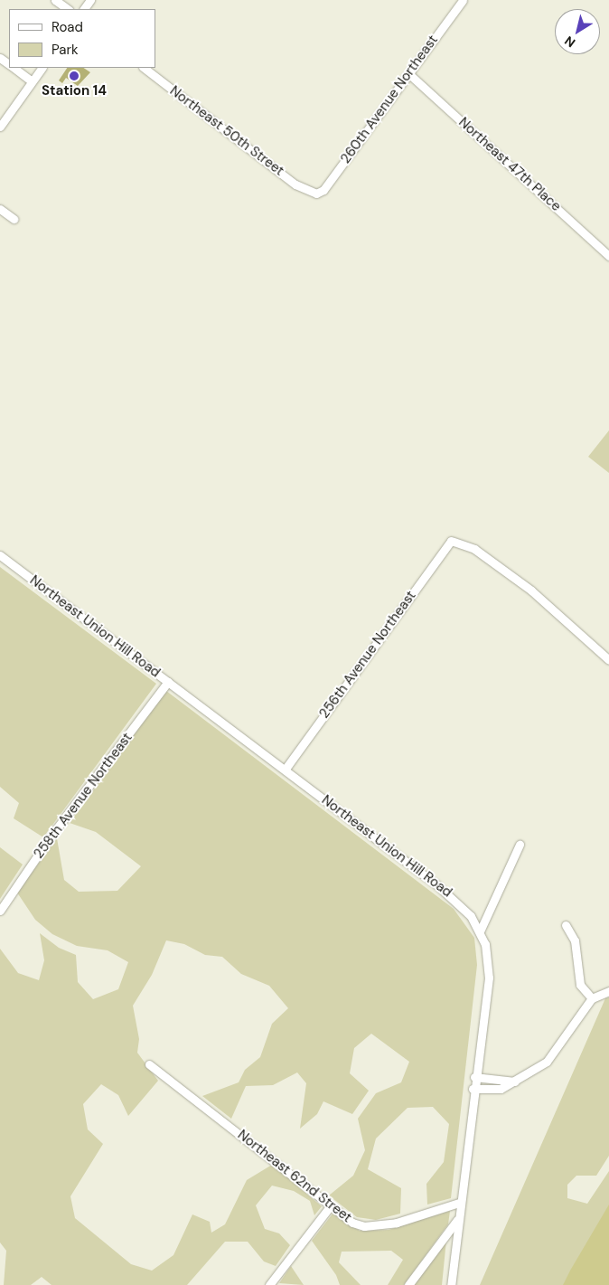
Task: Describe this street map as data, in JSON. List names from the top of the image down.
{
  "streets": {
    "street": [
      "260th Avenue Northeast",
      "Northeast 50th Street",
      "Northeast 47th Place",
      "Northeast Union Hill Road",
      "256th Avenue Northeast",
      "258th Avenue Northeast",
      "Northeast 62nd Street"
    ]
  },
  "crossings": [
    ["260th Avenue Northeast", "Northeast 50th Street"],
    ["260th Avenue Northeast", "Northeast 47th Place"],
    ["Northeast Union Hill Road", "256th Avenue Northeast"],
    ["Northeast Union Hill Road", "258th Avenue Northeast"],
    ["Northeast Union Hill Road", "Northeast 62nd Street"]
  ],
  "places": ["Station 14"],
  "legend": ["Road", "Park"],
  "north": "bottom left"
}
